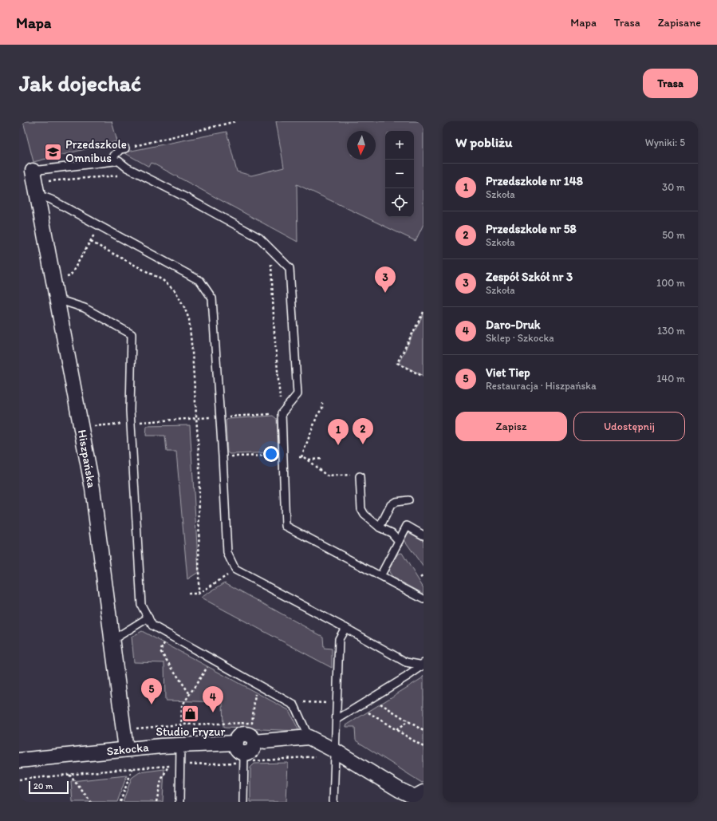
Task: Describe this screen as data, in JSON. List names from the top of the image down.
{
  "streets": {
    "street": ["Hiszpańska", "Szkocka"]
  },
  "crossings": [
    ["Hiszpańska", "Szkocka"]
  ],
  "places": {
    "school or university": ["Przedszkole Omnibus"],
    "shop": ["Studio Fryzur"]
  },
  "scale_bar": "20 m",
  "north": "bottom",
  "page": {
    "header": "Mapa",
    "nav": ["Mapa", "Trasa", "Zapisane"],
    "buttons": [
      "Trasa",
      ["Zapisz", "Udostępnij"]
    ],
    "title": "Jak dojechać",
    "heading": ["W pobliżu", "Wyniki: 5"],
    "map_buttons": ["+", "−"],
    "list": [
      {
        "mark": "1",
        "name": "Przedszkole nr 148",
        "note": "Szkoła",
        "value": "30 m"
      },
      {
        "mark": "2",
        "name": "Przedszkole nr 58",
        "note": "Szkoła",
        "value": "50 m"
      },
      {
        "mark": "3",
        "name": "Zespół Szkół nr 3",
        "note": "Szkoła",
        "value": "100 m"
      },
      {
        "mark": "4",
        "name": "Daro-Druk",
        "note": "Sklep · Szkocka",
        "value": "130 m"
      },
      {
        "mark": "5",
        "name": "Viet Tiep",
        "note": "Restauracja · Hiszpańska",
        "value": "140 m"
      }
    ],
    "pins": [
      "3",
      "2",
      "1",
      "5",
      "4"
    ],
    "scale": "20 m"
  }
}
